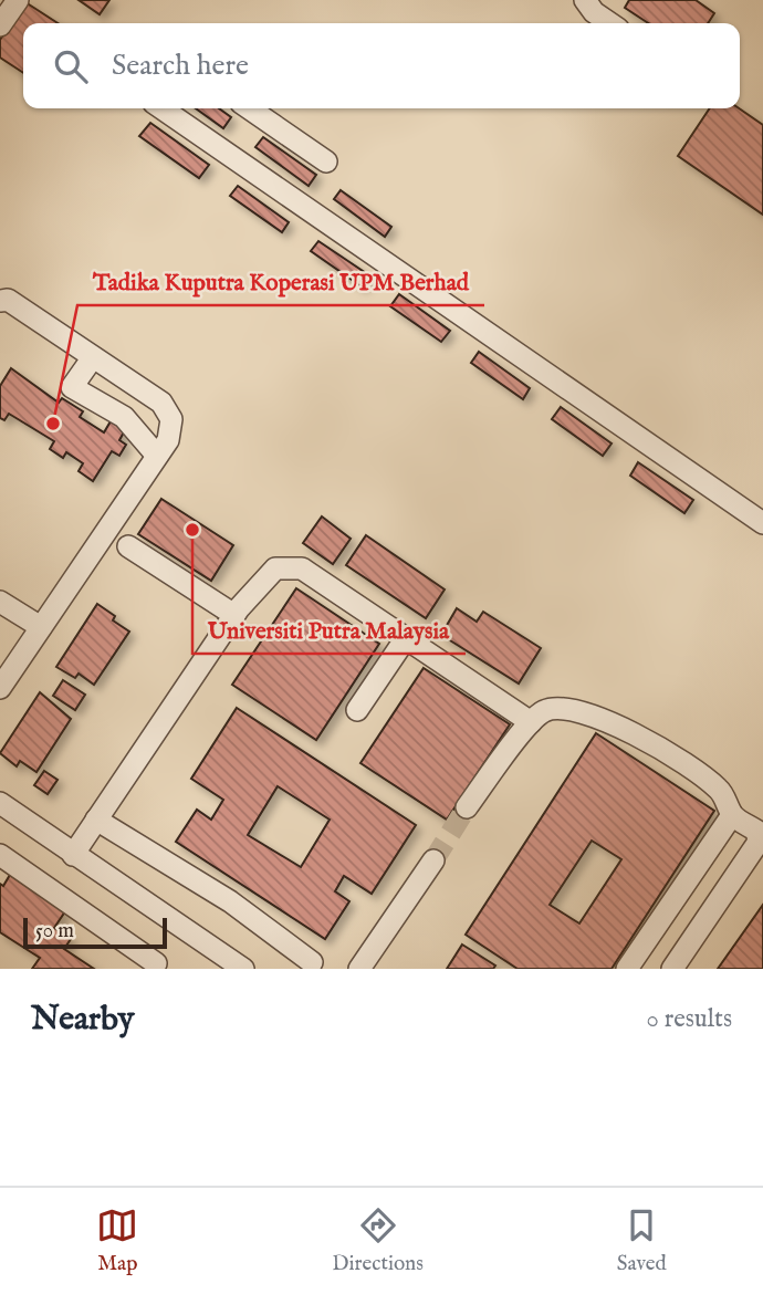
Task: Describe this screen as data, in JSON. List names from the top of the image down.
{
  "places": ["Tadika Kuputra Koperasi UPM Berhad", "Universiti Putra Malaysia"],
  "scale_bar": "50 m",
  "page": {
    "search": "Search here",
    "scale": "50 m",
    "heading": ["Nearby", "0 results"],
    "nav": ["Map", "Directions", "Saved"]
  }
}
